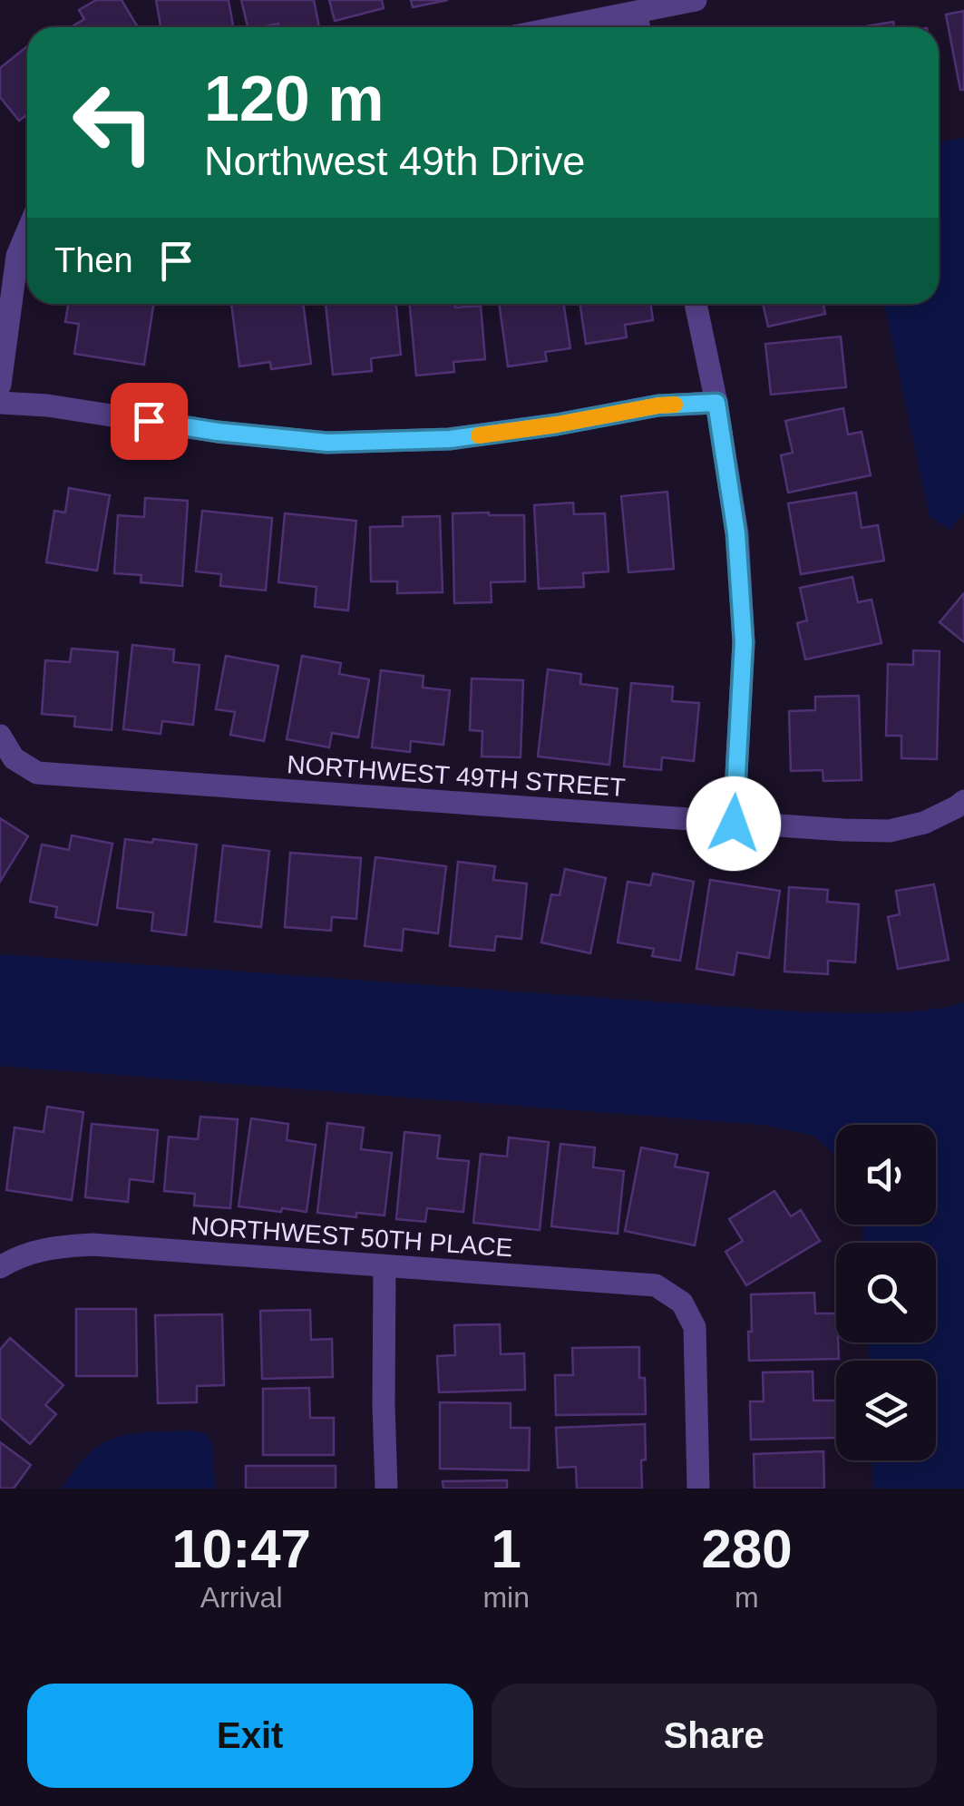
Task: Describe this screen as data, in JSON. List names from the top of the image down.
{
  "streets": {
    "street": ["NORTHWEST 49TH STREET", "NORTHWEST 50TH PLACE"]
  },
  "page": {
    "turn": ["120 m", "Northwest 49th Drive"],
    "then": "Then",
    "eta": [
      "10:47",
      "Arrival",
      "1",
      "min",
      "280",
      "m"
    ],
    "buttons": ["Exit", "Share"]
  }
}
